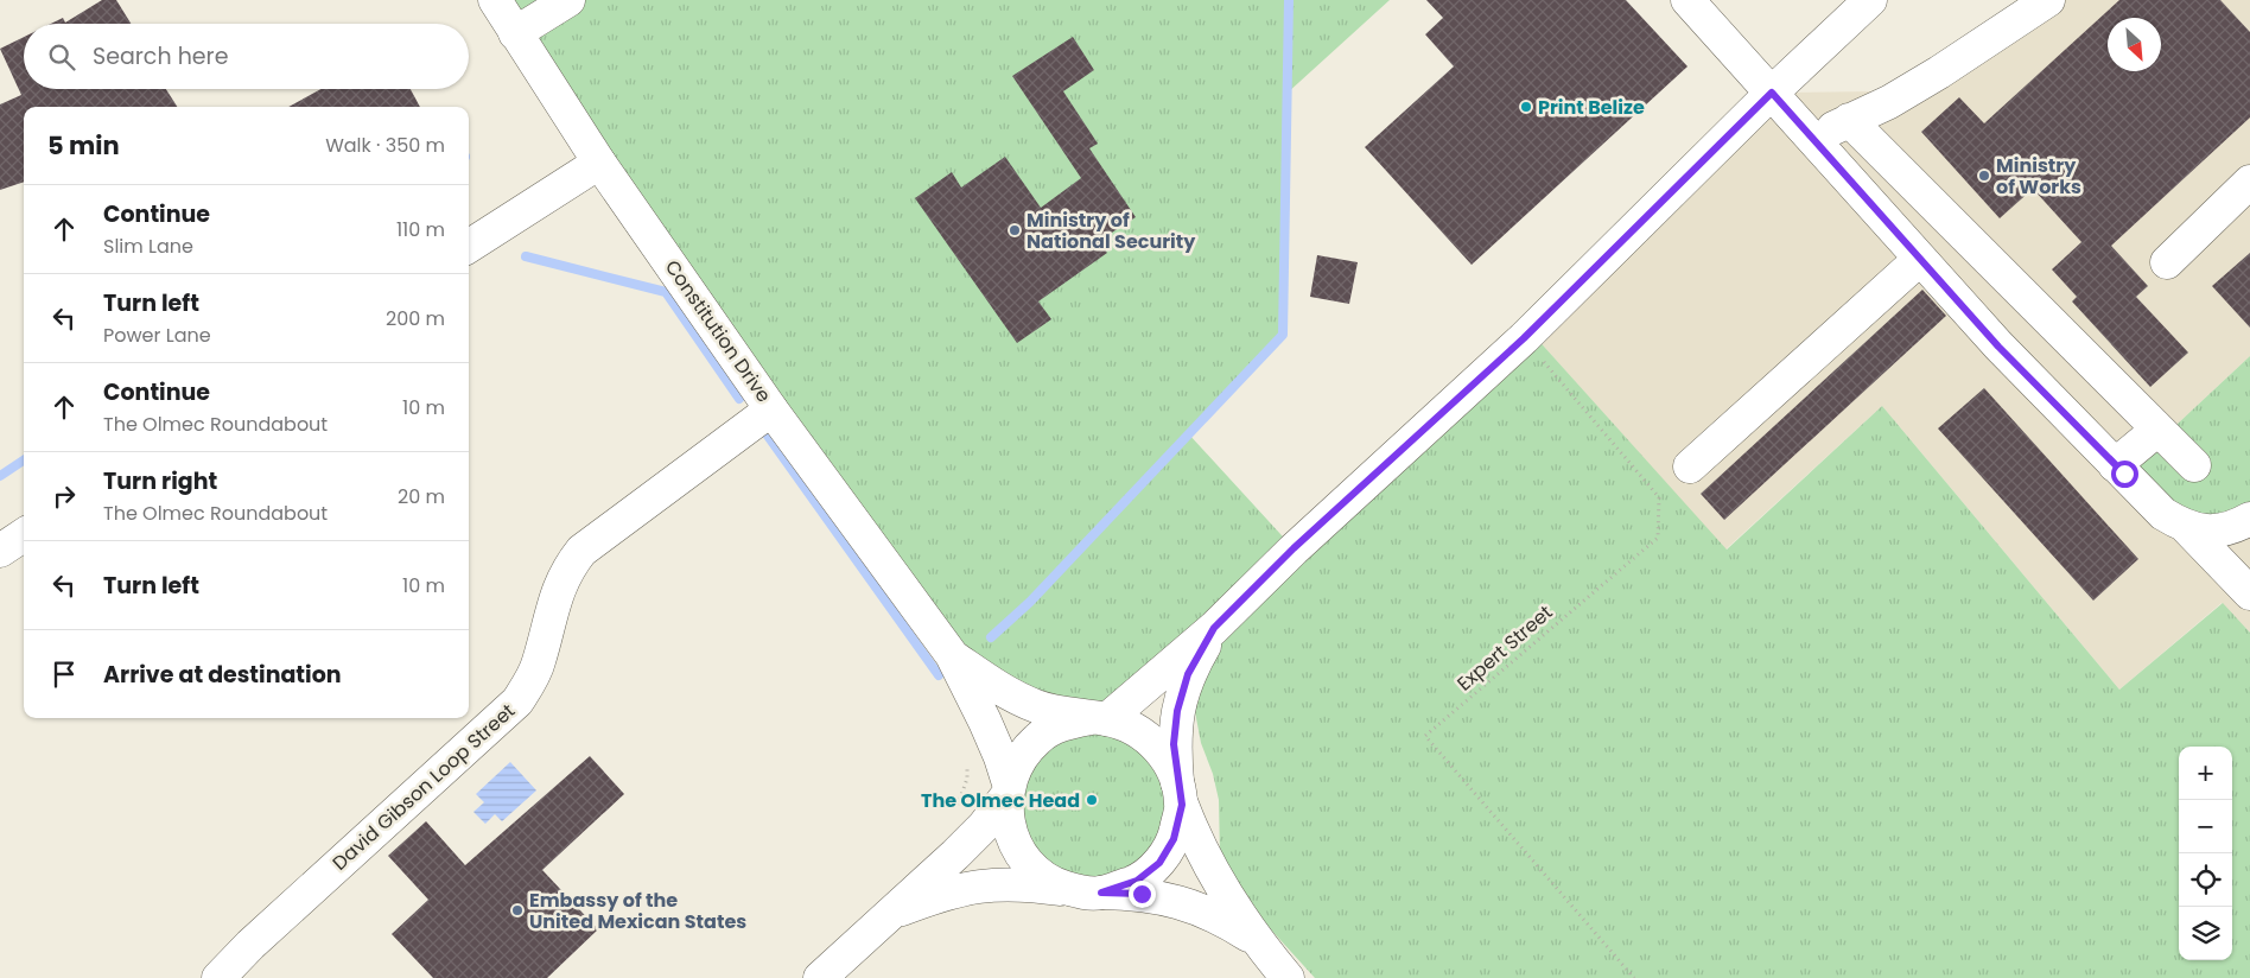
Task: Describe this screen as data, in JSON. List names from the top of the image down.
{
  "streets": {
    "street": ["Constitution Drive", "David Gibson Loop Street"],
    "path": ["Expert Street"]
  },
  "crossings": [
    ["Constitution Drive", "David Gibson Loop Street"]
  ],
  "places": [
    "Print Belize",
    "Ministry of Works",
    "Ministry of National Security",
    "The Olmec Head",
    "Embassy of the United Mexican States"
  ],
  "north": "bottom right",
  "page": {
    "search": "Search here",
    "heading": ["5 min", "Walk · 350 m"],
    "list": [
      ["Continue", "Slim Lane", "110 m"],
      ["Turn left", "Power Lane", "200 m"],
      ["Continue", "The Olmec Roundabout", "10 m"],
      ["Turn right", "The Olmec Roundabout", "20 m"],
      ["Turn left", "10 m"],
      "Arrive at destination"
    ],
    "map_buttons": ["+", "−"]
  }
}
